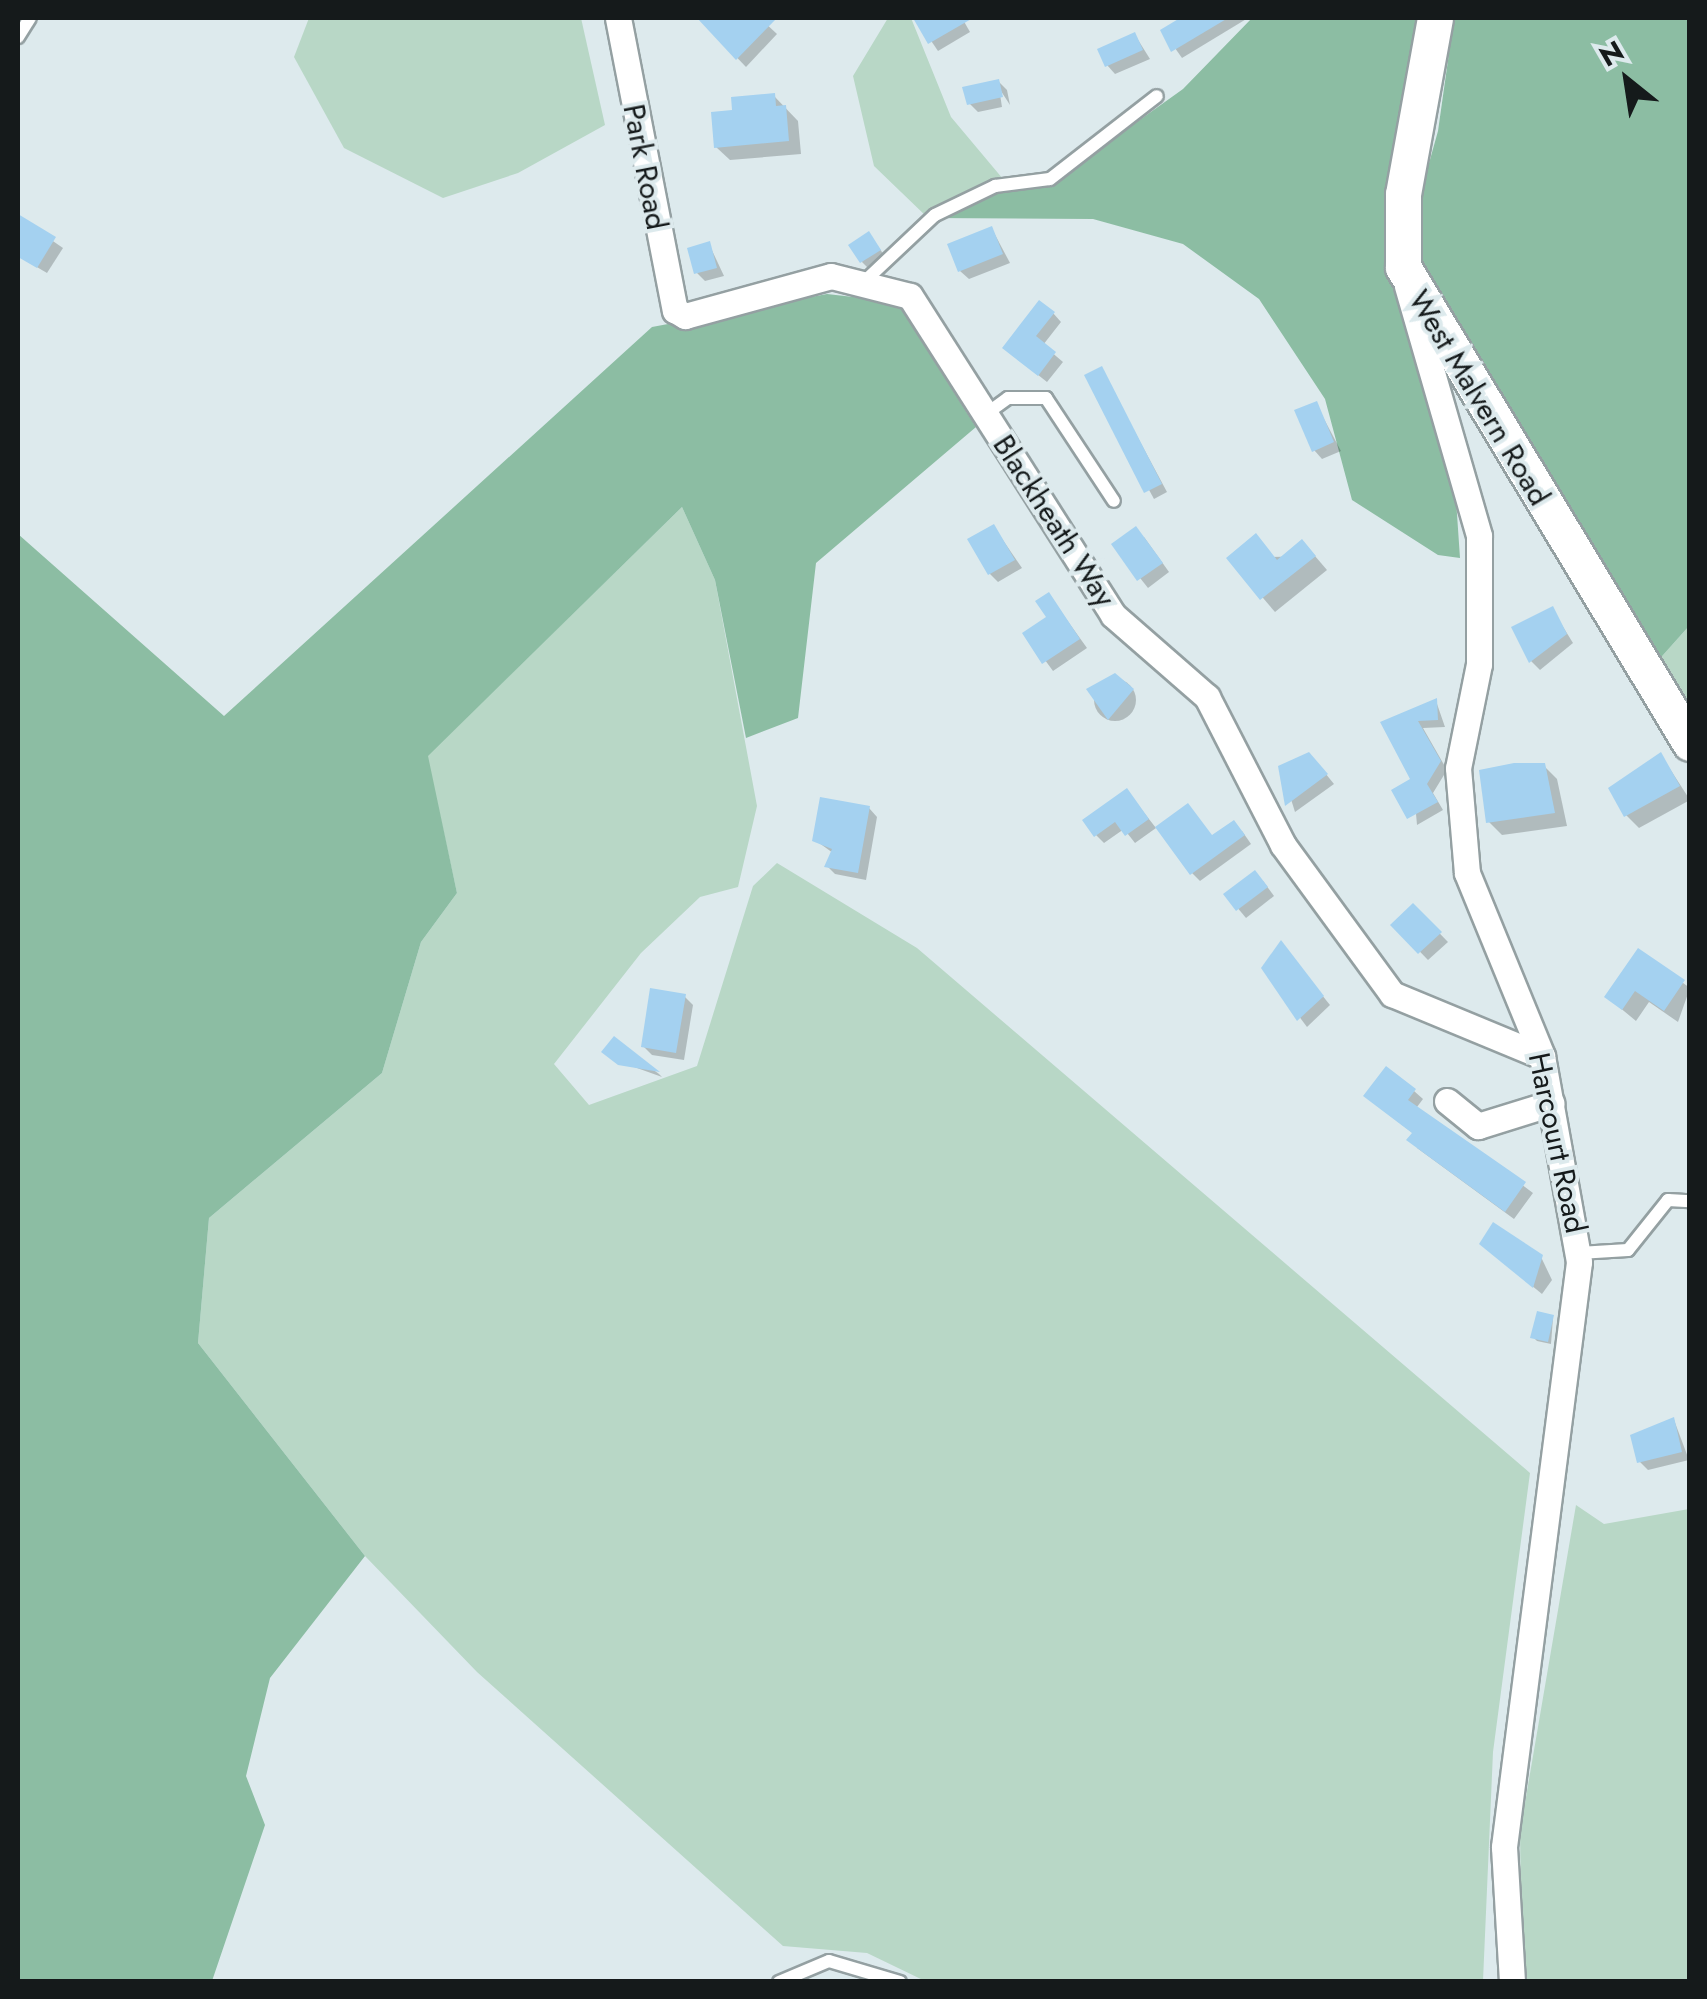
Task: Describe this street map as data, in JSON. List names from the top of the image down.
{
  "streets": {
    "main road": ["West Malvern Road"],
    "street": ["Park Road", "Blackheath Way", "Harcourt Road"]
  },
  "crossings": [
    ["Park Road", "Blackheath Way"],
    ["West Malvern Road", "Harcourt Road"],
    ["Blackheath Way", "Harcourt Road"]
  ],
  "north": "top left"
}
